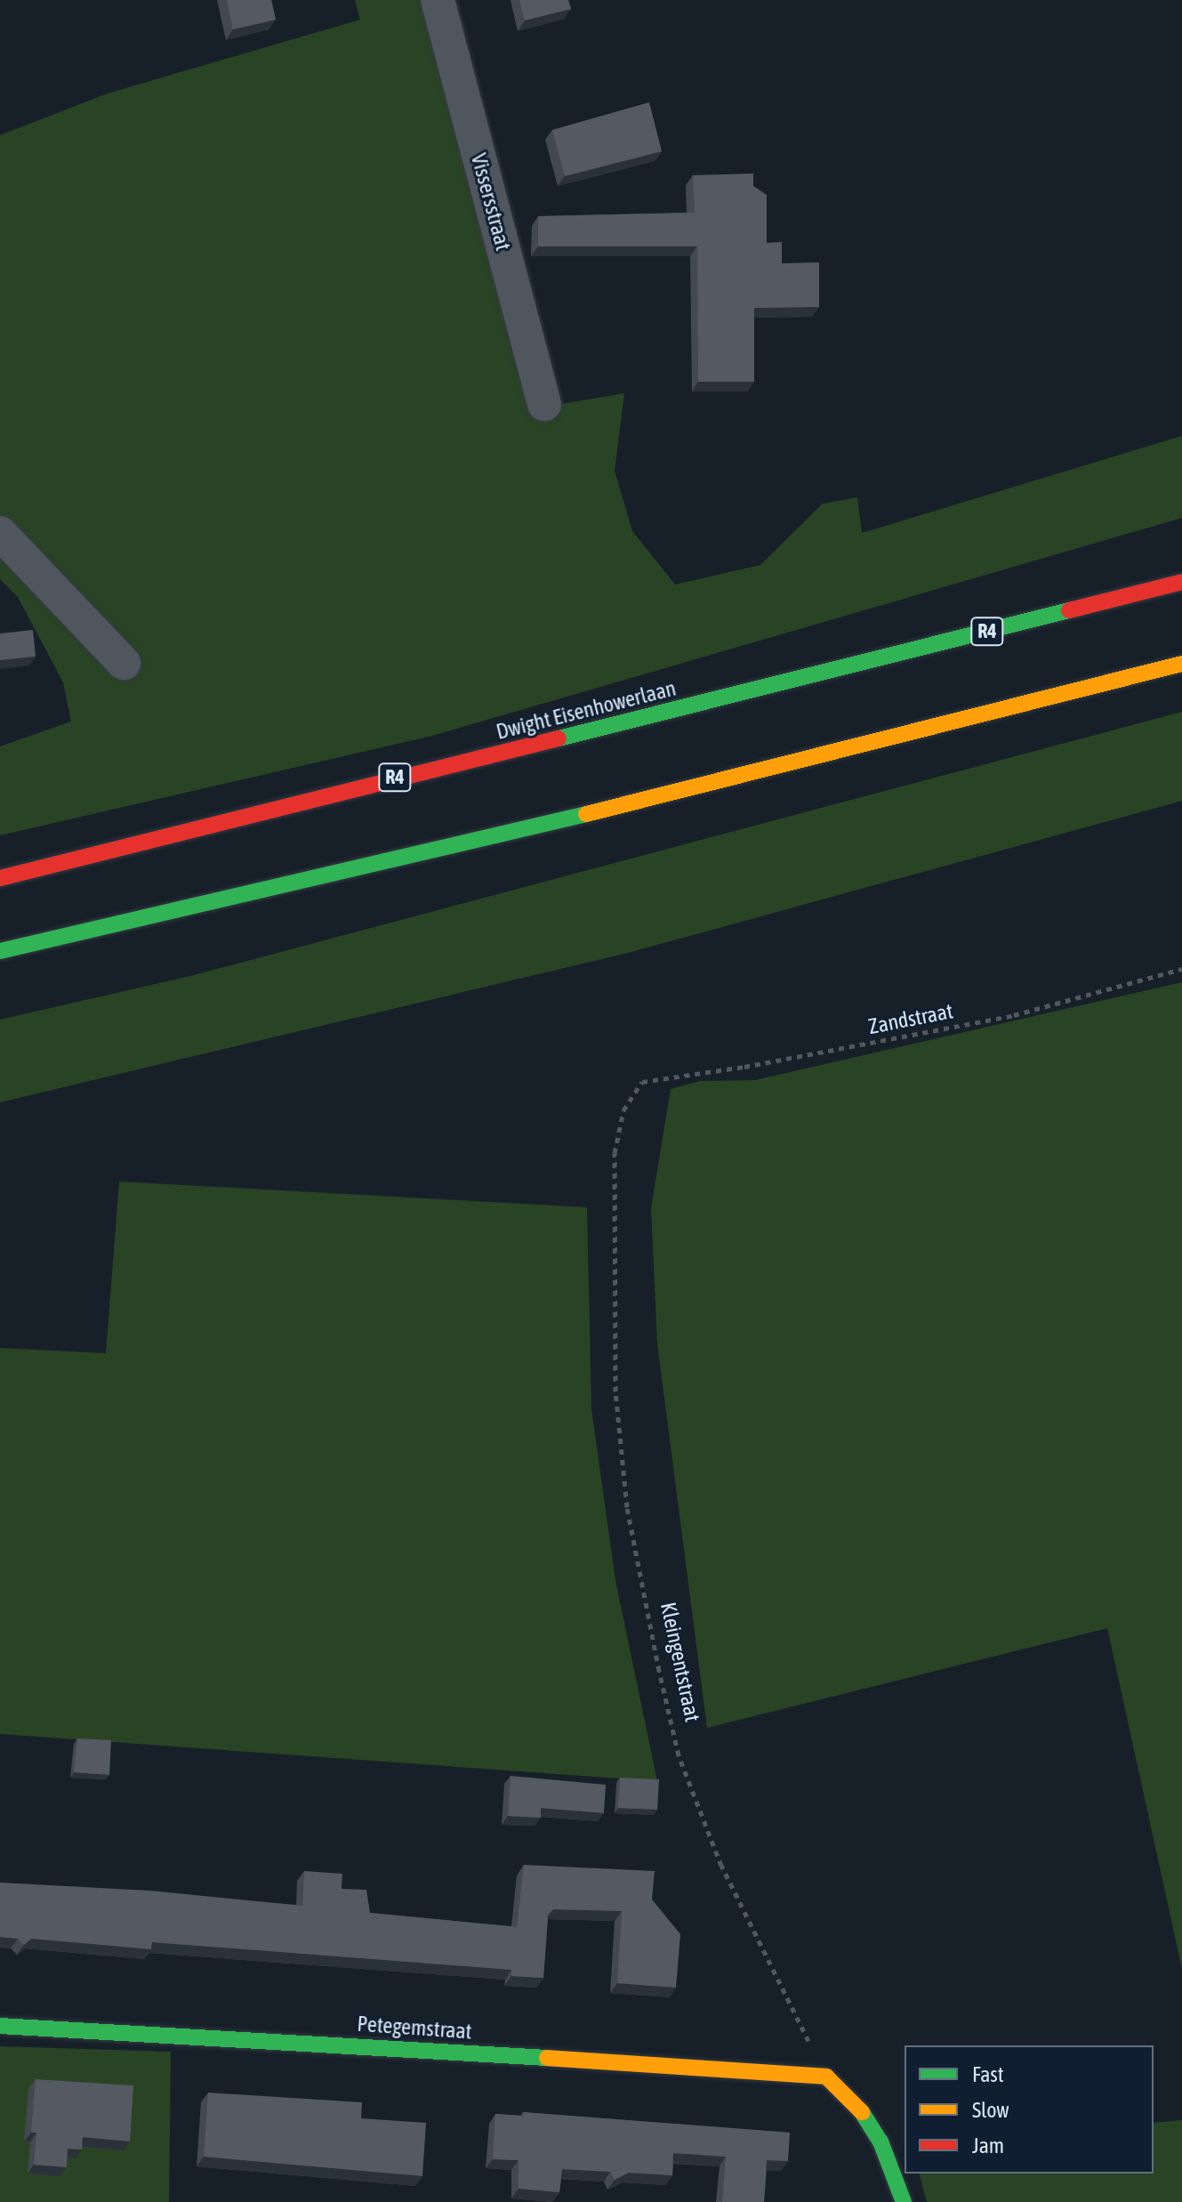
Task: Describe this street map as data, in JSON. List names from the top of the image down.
{
  "streets": {
    "main road": ["R4", "Dwight Eisenhowerlaan", "Petegemstraat"],
    "street": ["Vissersstraat"],
    "path": ["Zandstraat", "Kleingentstraat"]
  },
  "crossings": [
    ["Zandstraat", "Kleingentstraat"],
    ["Kleingentstraat", "Petegemstraat"]
  ],
  "legend": ["Fast", "Slow", "Jam"]
}
